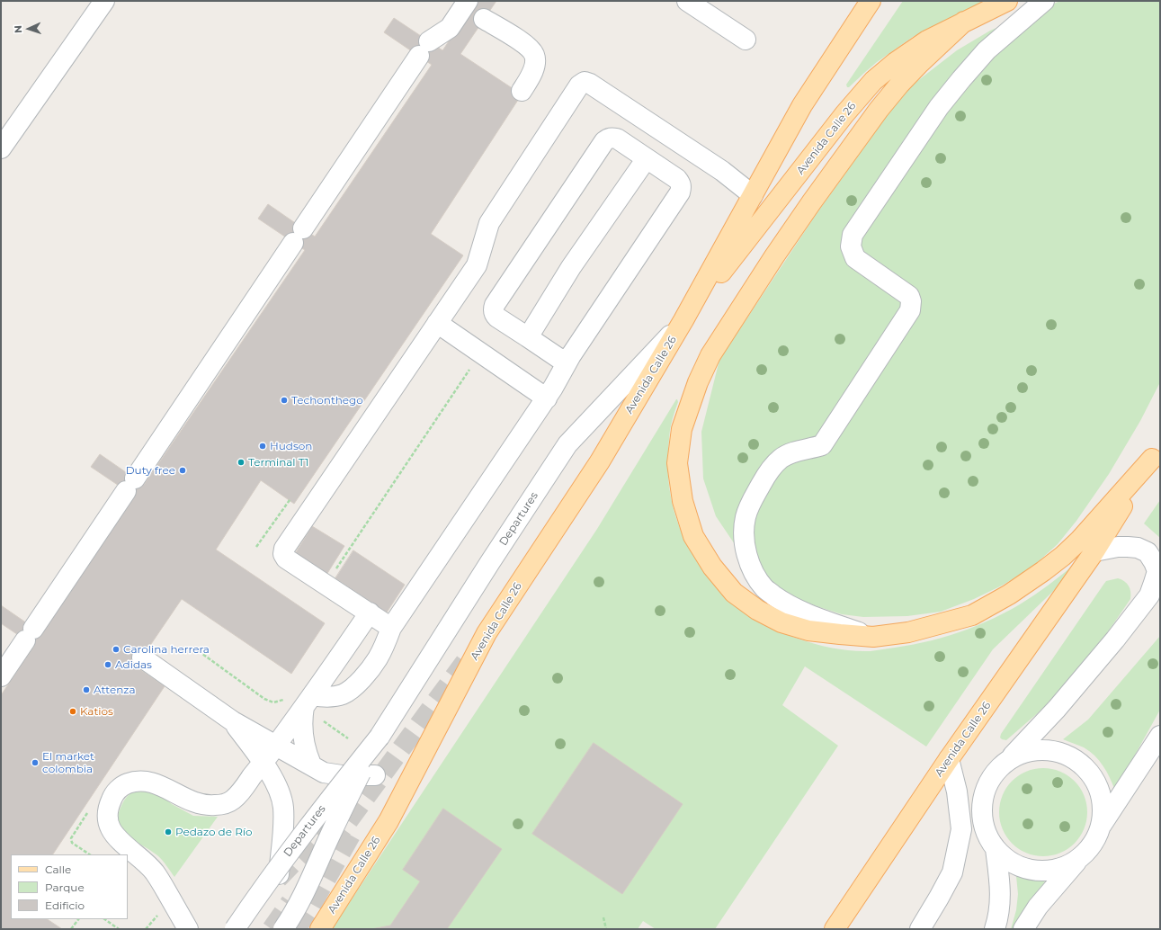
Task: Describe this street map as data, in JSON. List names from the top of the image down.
{
  "streets": {
    "main road": ["Avenida Calle 26"],
    "street": ["Departures"]
  },
  "crossings": [
    ["Avenida Calle 26", "Departures"]
  ],
  "places": [
    "Techonthego",
    "Hudson",
    "Terminal T1",
    "Duty free",
    "Carolina herrera",
    "Adidas",
    "Attenza",
    "Katios",
    "El market colombia",
    "Pedazo de Río"
  ],
  "legend": ["Calle", "Parque", "Edificio"],
  "north": "left"
}
